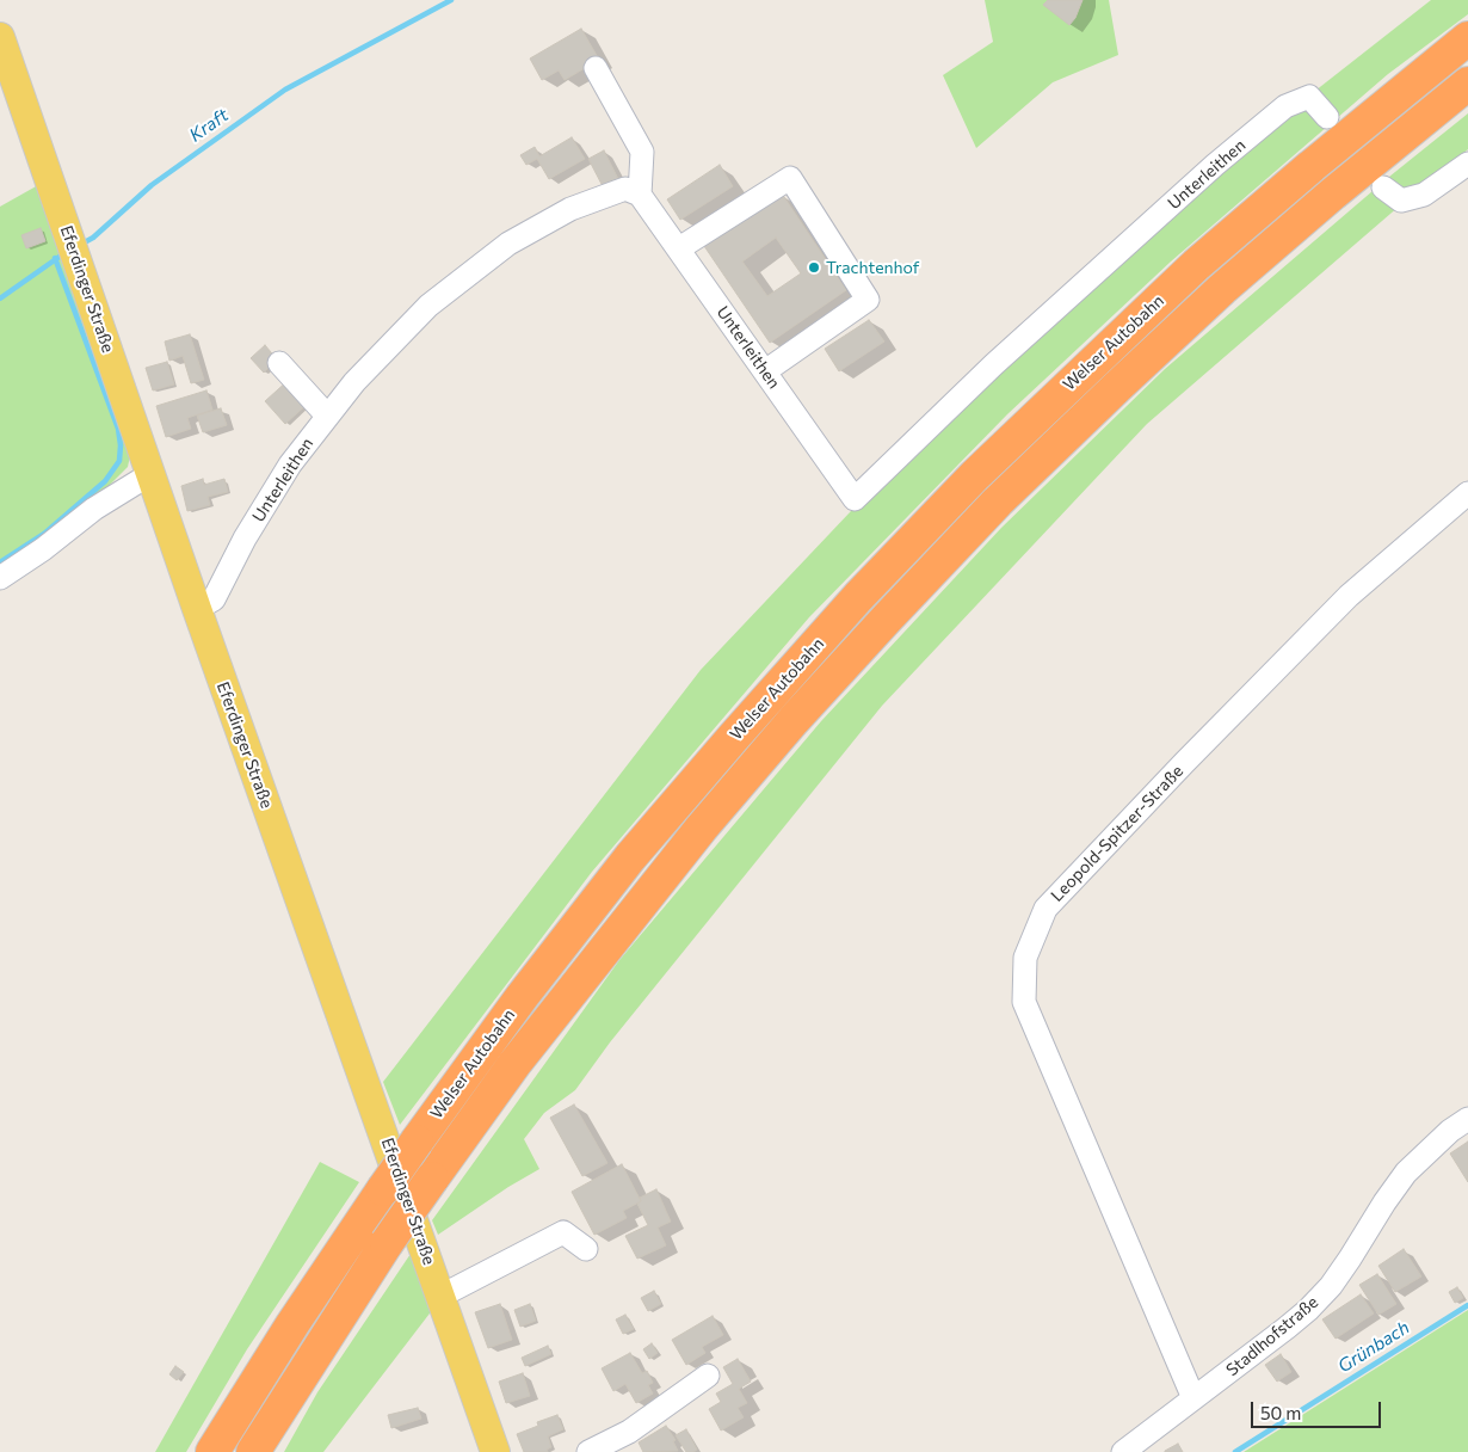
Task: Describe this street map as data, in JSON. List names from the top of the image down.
{
  "streets": {
    "highway": ["Welser Autobahn"],
    "main road": ["Eferdinger Straße"],
    "street": ["Unterleithen", "Leopold-Spitzer-Straße", "Stadlhofstraße"]
  },
  "crossings": [
    ["Unterleithen", "Eferdinger Straße"],
    ["Leopold-Spitzer-Straße", "Stadlhofstraße"]
  ],
  "water": ["Kraft", "Grünbach"],
  "places": ["Trachtenhof"],
  "scale_bar": "50 m"
}
